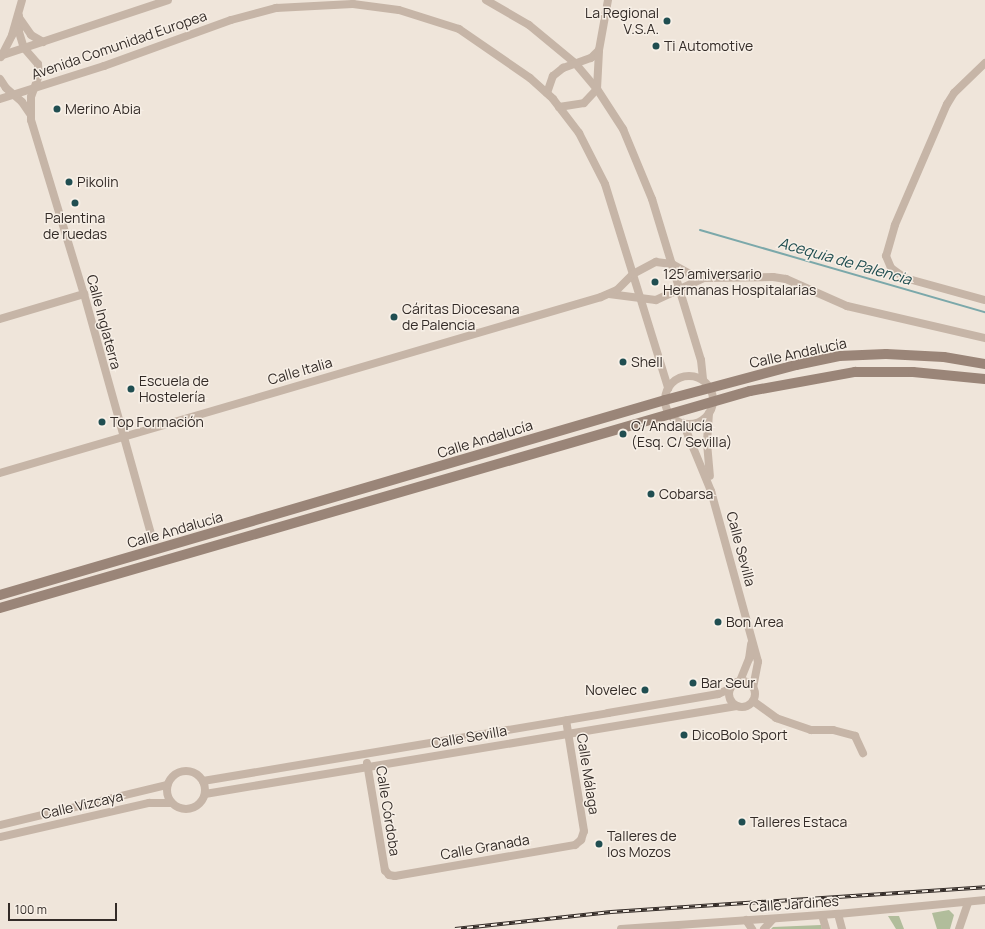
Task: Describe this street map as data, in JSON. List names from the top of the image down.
{
  "streets": {
    "main road": ["Calle Andalucía"],
    "street": [
      "Avenida Comunidad Europea",
      "Calle Inglaterra",
      "Calle Italia",
      "Calle Sevilla",
      "Calle Málaga",
      "Calle Vizcaya",
      "Calle Córdoba",
      "Calle Granada",
      "Calle Jardines"
    ]
  },
  "crossings": [
    ["Avenida Comunidad Europea", "Calle Italia"],
    ["Calle Inglaterra", "Calle Italia"],
    ["Calle Andalucía", "Calle Sevilla"],
    ["Calle Sevilla", "Calle Málaga"],
    ["Calle Sevilla", "Calle Vizcaya"],
    ["Calle Sevilla", "Calle Córdoba"],
    ["Calle Málaga", "Calle Granada"],
    ["Calle Córdoba", "Calle Granada"]
  ],
  "water": ["Acequia de Palencia"],
  "places": [
    "La Regional V.S.A.",
    "Ti Automotive",
    "Merino Abia",
    "Pikolin",
    "Palentina de ruedas",
    "125 amiversario Hermanas Hospitalarias",
    "Cáritas Diocesana de Palencia",
    "Shell",
    "Escuela de Hostelería",
    "Top Formación",
    "C/ Andalucía (Esq. C/ Sevilla)",
    "Cobarsa",
    "Bon Area",
    "Bar Seur",
    "Novelec",
    "DicoBolo Sport",
    "Talleres Estaca",
    "Talleres de los Mozos"
  ],
  "scale_bar": "100 m"
}
